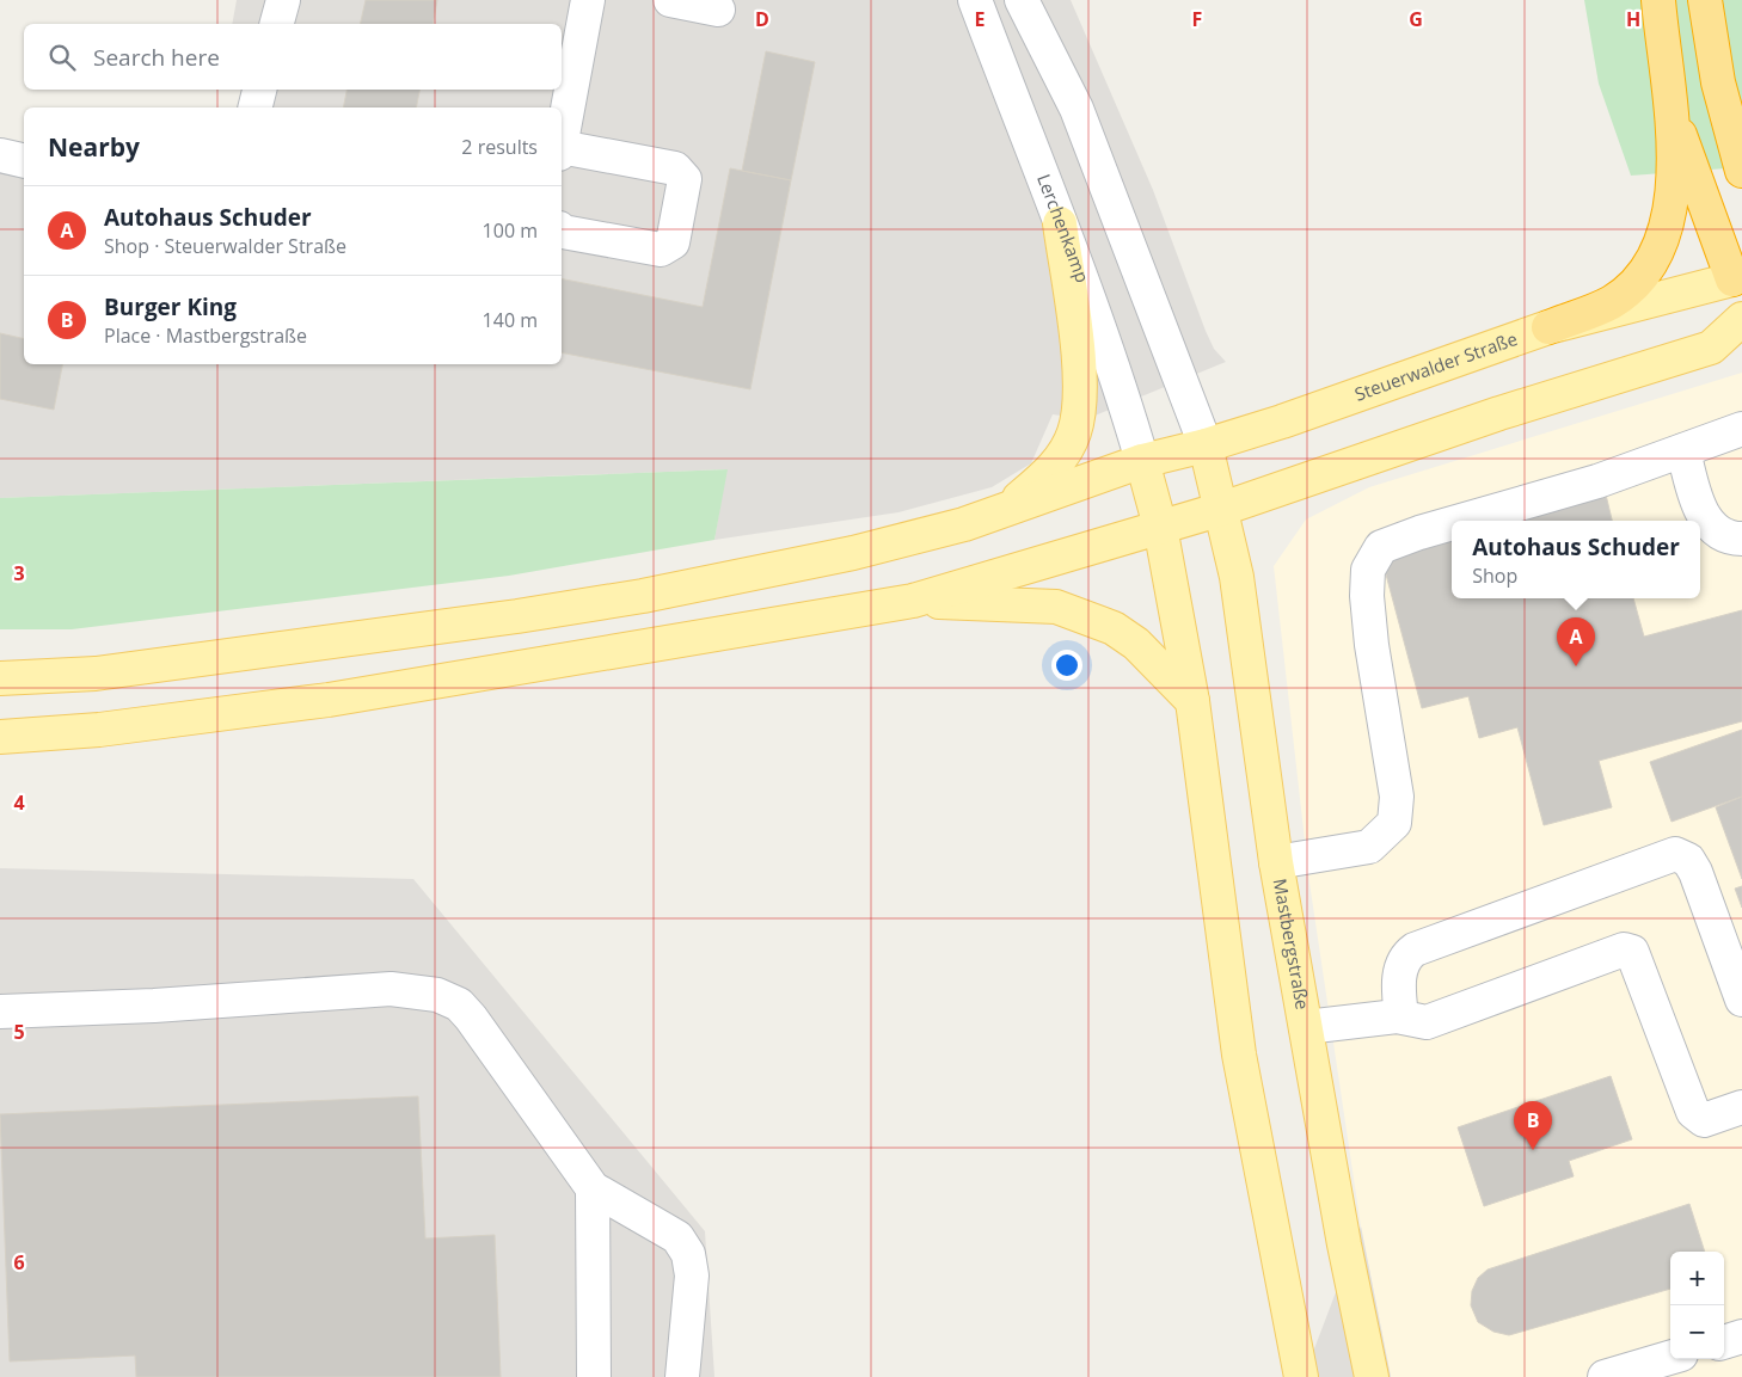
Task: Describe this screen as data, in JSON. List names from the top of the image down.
{
  "streets": {
    "main road": ["Steuerwalder Straße", "Mastbergstraße"],
    "street": ["Lerchenkamp"]
  },
  "crossings": [
    ["Lerchenkamp", "Steuerwalder Straße"],
    ["Steuerwalder Straße", "Mastbergstraße"]
  ],
  "page": {
    "search": "Search here",
    "heading": ["Nearby", "2 results"],
    "list": [
      {
        "mark": "A",
        "name": "Autohaus Schuder",
        "note": "Shop · Steuerwalder Straße",
        "value": "100 m"
      },
      {
        "mark": "B",
        "name": "Burger King",
        "note": "Place · Mastbergstraße",
        "value": "140 m"
      }
    ],
    "popup": ["Autohaus Schuder", "Shop"],
    "pins": ["A", "B"],
    "map_buttons": ["+", "−"]
  },
  "grid": {
    "columns": [
      "D",
      "E",
      "F",
      "G",
      "H"
    ],
    "rows": [
      "3",
      "4",
      "5",
      "6"
    ]
  }
}
